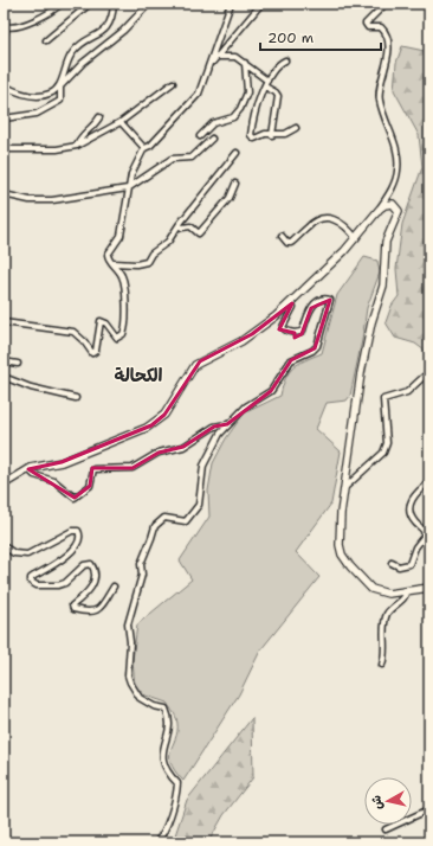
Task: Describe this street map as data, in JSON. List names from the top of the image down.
{
  "districts": ["الكحالة"],
  "scale_bar": "200 m",
  "north": "left"
}
